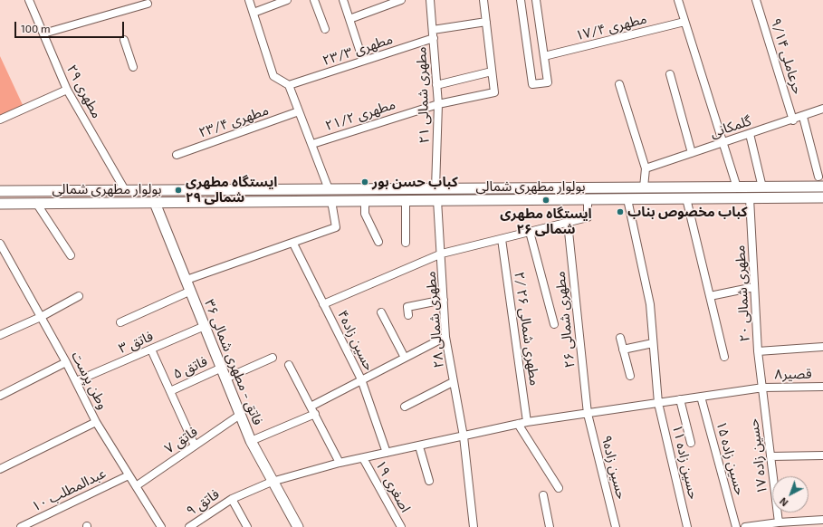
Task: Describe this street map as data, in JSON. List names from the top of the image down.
{
  "streets": {
    "main road": ["بولوار مطهری شمالی", "فاتق - مطهری شمالی ۳۶"],
    "street": [
      "مطهری ۱۷/۴",
      "مطهری ۲۳/۳",
      "حرعاملی ۹/۱۴",
      "مطهری ۲۹",
      "مطهری شمالی ۲۱",
      "مطهری ۲۱/۲",
      "مطهری ۲۳/۴",
      "گلمکانی",
      "مطهری شمالی ۲۰",
      "مطهری شمالی ۲۸",
      "مطهری شمالی ۲۶",
      "مطهری شمالی ۲۶ /۲",
      "حسین زاده۴",
      "فاتق ۳",
      "فاتق ۵",
      "قصیر۸",
      "وطن پرست",
      "فاتق ۷",
      "حسین زاده ۱۷",
      "حسین زاده ۱۵",
      "حسین زاده ۱۱",
      "حسین زاده۹",
      "اصغری ۱۹",
      "عبدالمطلب ۱۰",
      "فاتق ۹"
    ]
  },
  "crossings": [
    ["مطهری ۲۳/۳", "مطهری شمالی ۲۱"],
    ["حرعاملی ۹/۱۴", "گلمکانی"],
    ["مطهری ۲۹", "بولوار مطهری شمالی"],
    ["مطهری شمالی ۲۱", "مطهری ۲۱/۲"],
    ["مطهری شمالی ۲۱", "بولوار مطهری شمالی"],
    ["بولوار مطهری شمالی", "مطهری شمالی ۲۰"],
    ["بولوار مطهری شمالی", "مطهری شمالی ۲۸"],
    ["بولوار مطهری شمالی", "فاتق - مطهری شمالی ۳۶"],
    ["بولوار مطهری شمالی", "حسین زاده ۱۱"],
    ["مطهری شمالی ۲۰", "قصیر۸"],
    ["مطهری شمالی ۲۰", "حسین زاده ۱۷"],
    ["مطهری شمالی ۲۸", "فاتق ۹"],
    ["مطهری شمالی ۲۶", "قصیر۸"],
    ["مطهری شمالی ۲۶", "حسین زاده۹"],
    ["مطهری شمالی ۲۶ /۲", "قصیر۸"],
    ["حسین زاده۴", "فاتق ۹"],
    ["فاتق ۳", "فاتق - مطهری شمالی ۳۶"],
    ["فاتق ۳", "وطن پرست"],
    ["فاتق - مطهری شمالی ۳۶", "فاتق ۵"],
    ["فاتق - مطهری شمالی ۳۶", "فاتق ۷"],
    ["فاتق - مطهری شمالی ۳۶", "فاتق ۹"],
    ["قصیر۸", "حسین زاده ۱۷"],
    ["قصیر۸", "حسین زاده ۱۵"],
    ["قصیر۸", "حسین زاده ۱۱"],
    ["قصیر۸", "حسین زاده۹"],
    ["قصیر۸", "فاتق ۹"],
    ["وطن پرست", "فاتق ۷"],
    ["وطن پرست", "عبدالمطلب ۱۰"],
    ["اصغری ۱۹", "فاتق ۹"]
  ],
  "places": [
    "كباب حسن بور",
    "ایستگاه مطهری شمالی ۲۹",
    "ایستگاه مطهری شمالی ۲۶",
    "كباب مخصوص بناب"
  ],
  "scale_bar": "100 m",
  "north": "bottom left"
}
